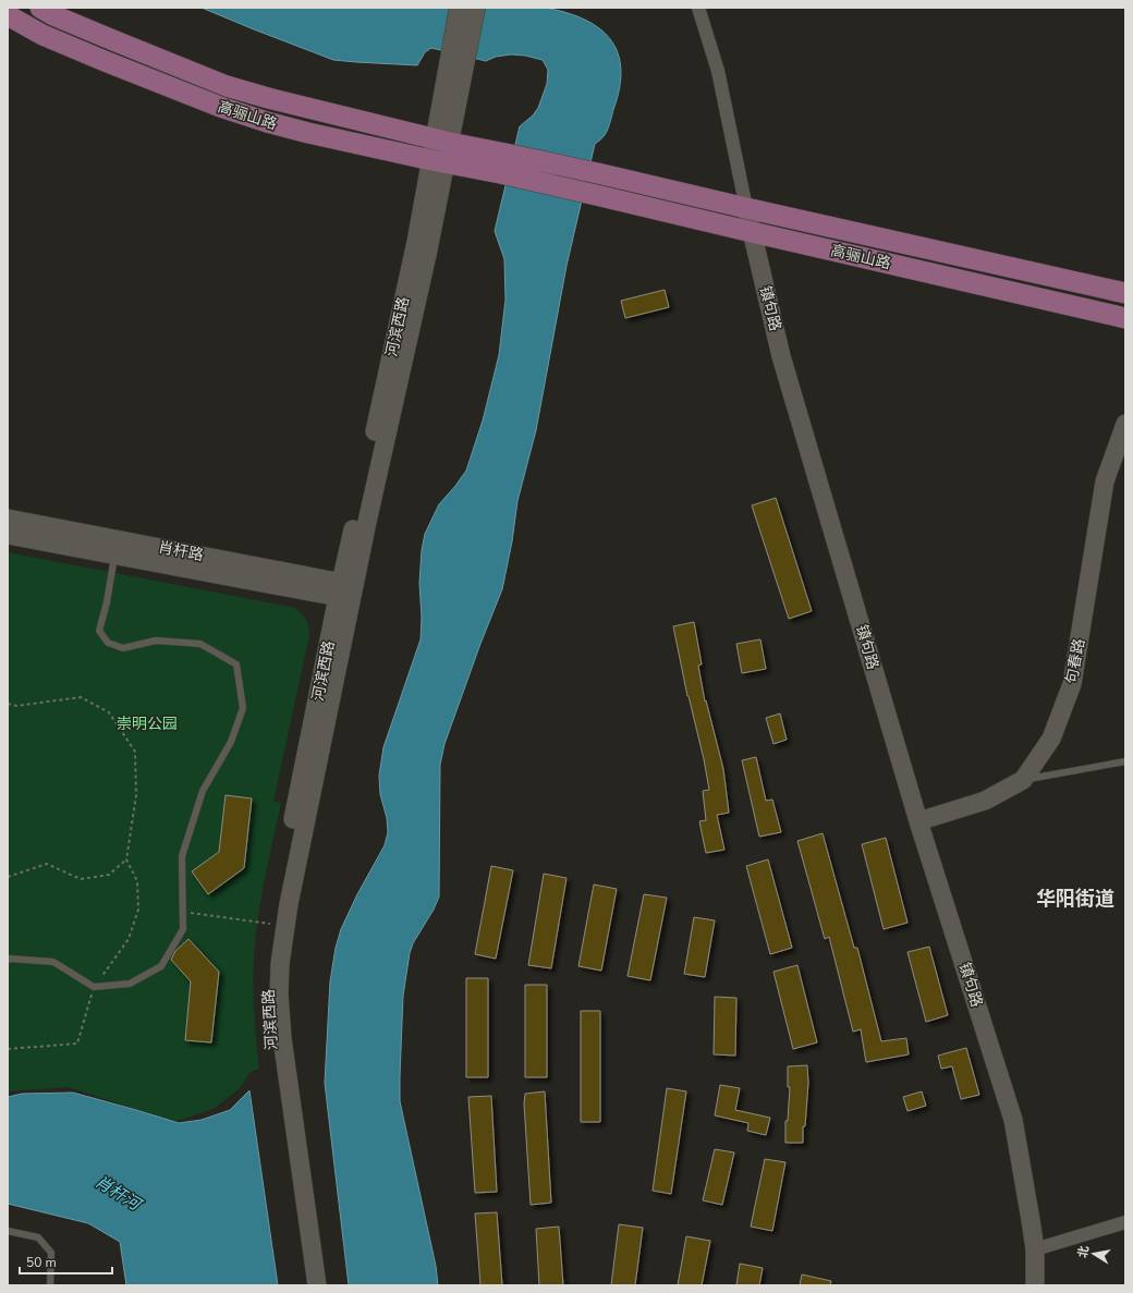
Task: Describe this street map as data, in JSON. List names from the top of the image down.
{
  "streets": {
    "main road": ["高骊山路"],
    "street": [
      "镇句路",
      "河滨西路",
      "肖杆路",
      "句春路"
    ]
  },
  "crossings": [
    ["高骊山路", "镇句路"],
    ["高骊山路", "河滨西路"],
    ["镇句路", "句春路"],
    ["河滨西路", "肖杆路"]
  ],
  "districts": ["华阳街道"],
  "water": ["肖杆河"],
  "parks": ["崇明公园"],
  "scale_bar": "50 m",
  "north": "left"
}
